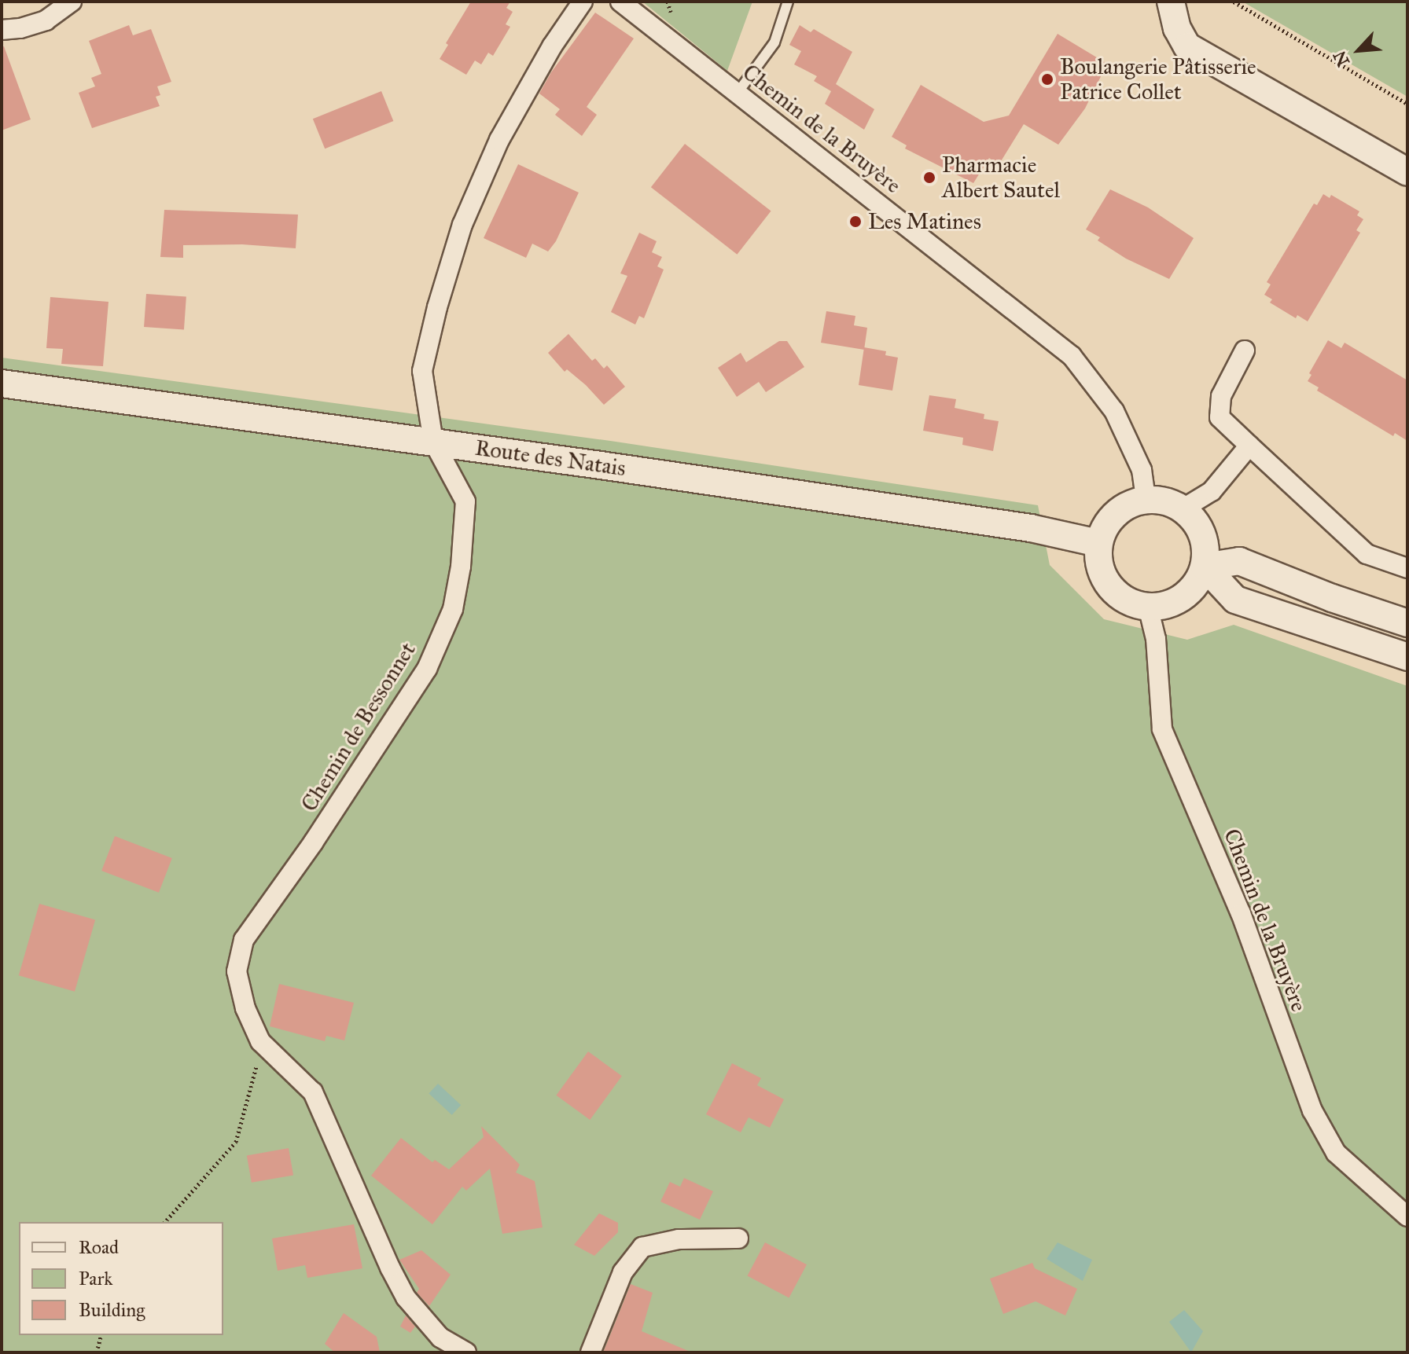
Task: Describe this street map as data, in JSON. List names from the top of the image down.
{
  "streets": {
    "street": ["Chemin de la Bruyère", "Route des Natais", "Chemin de Bessonnet"]
  },
  "crossings": [
    ["Chemin de la Bruyère", "Route des Natais"],
    ["Route des Natais", "Chemin de Bessonnet"]
  ],
  "places": ["Boulangerie Pâtisserie Patrice Collet", "Pharmacie Albert Sautel", "Les Matines"],
  "legend": ["Road", "Park", "Building"],
  "north": "bottom left"
}
